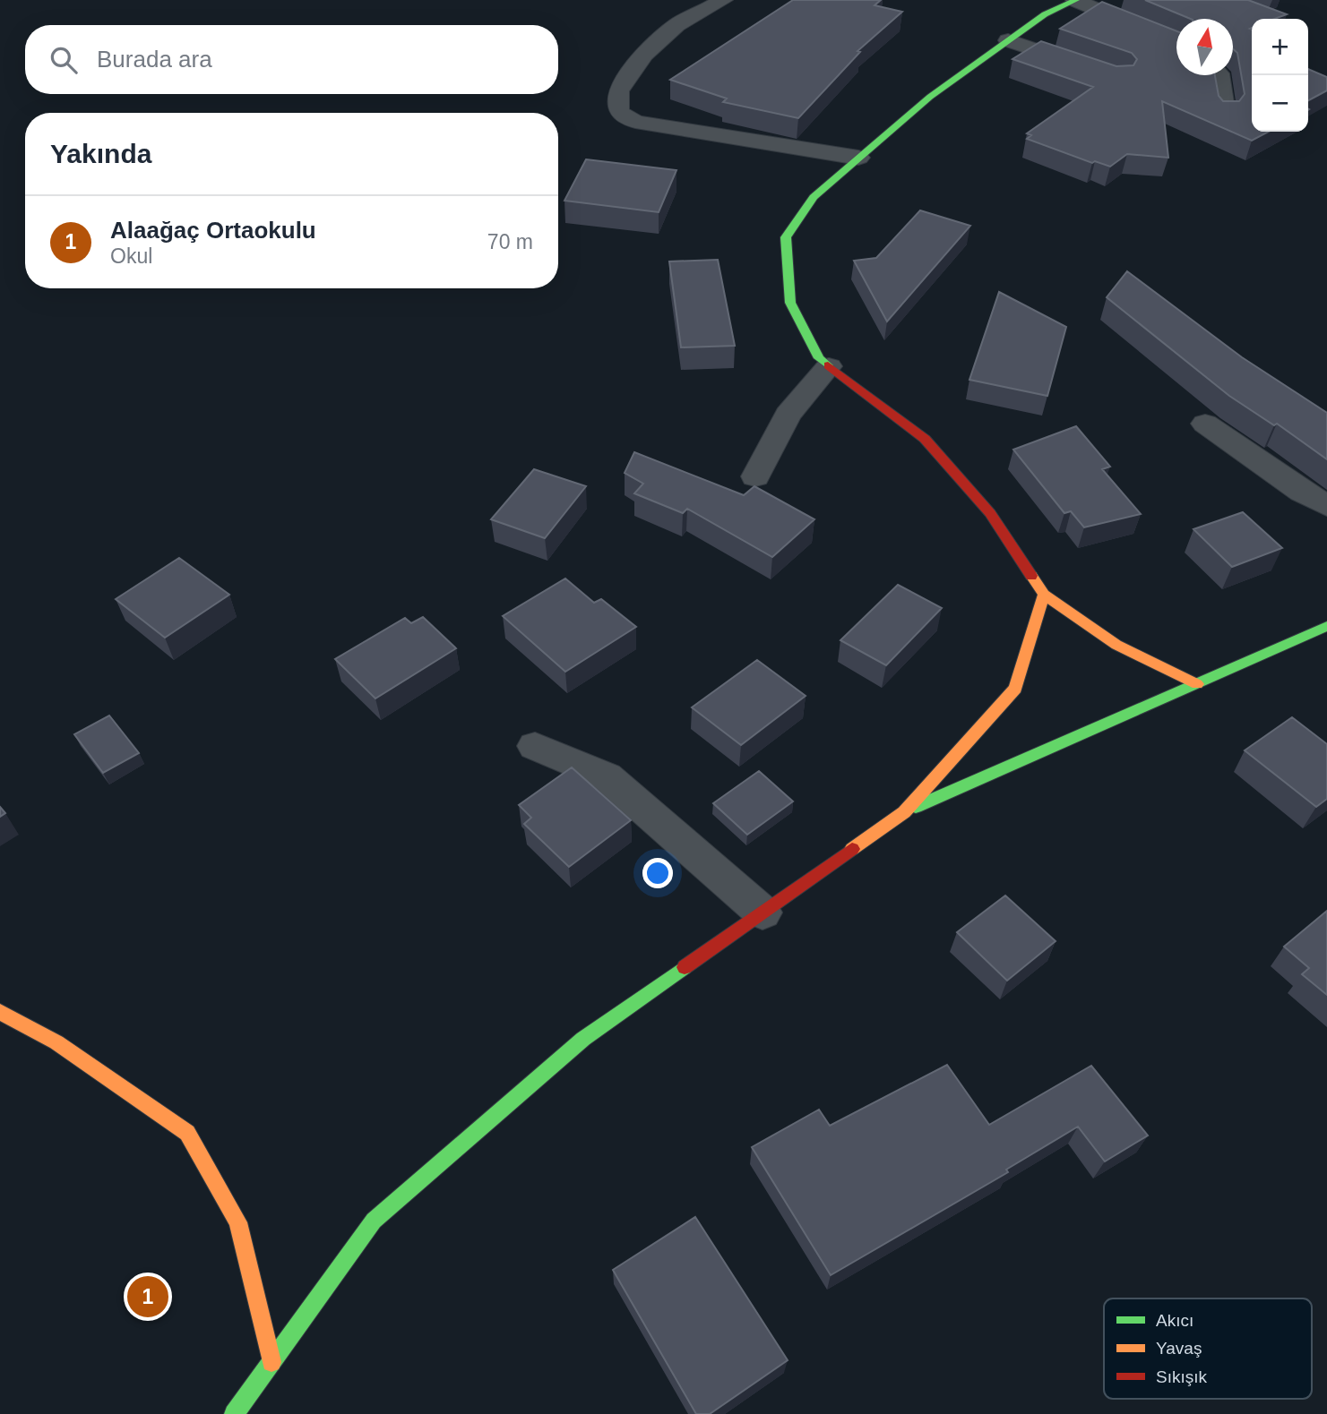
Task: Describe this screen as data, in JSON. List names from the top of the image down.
{
  "legend": ["Akıcı", "Yavaş", "Sıkışık"],
  "north": "top",
  "page": {
    "map_buttons": ["+", "−"],
    "search": "Burada ara",
    "heading": "Yakında",
    "list": [
      {
        "mark": "1",
        "name": "Alaağaç Ortaokulu",
        "note": "Okul",
        "value": "70 m"
      }
    ],
    "pins": "1"
  }
}
